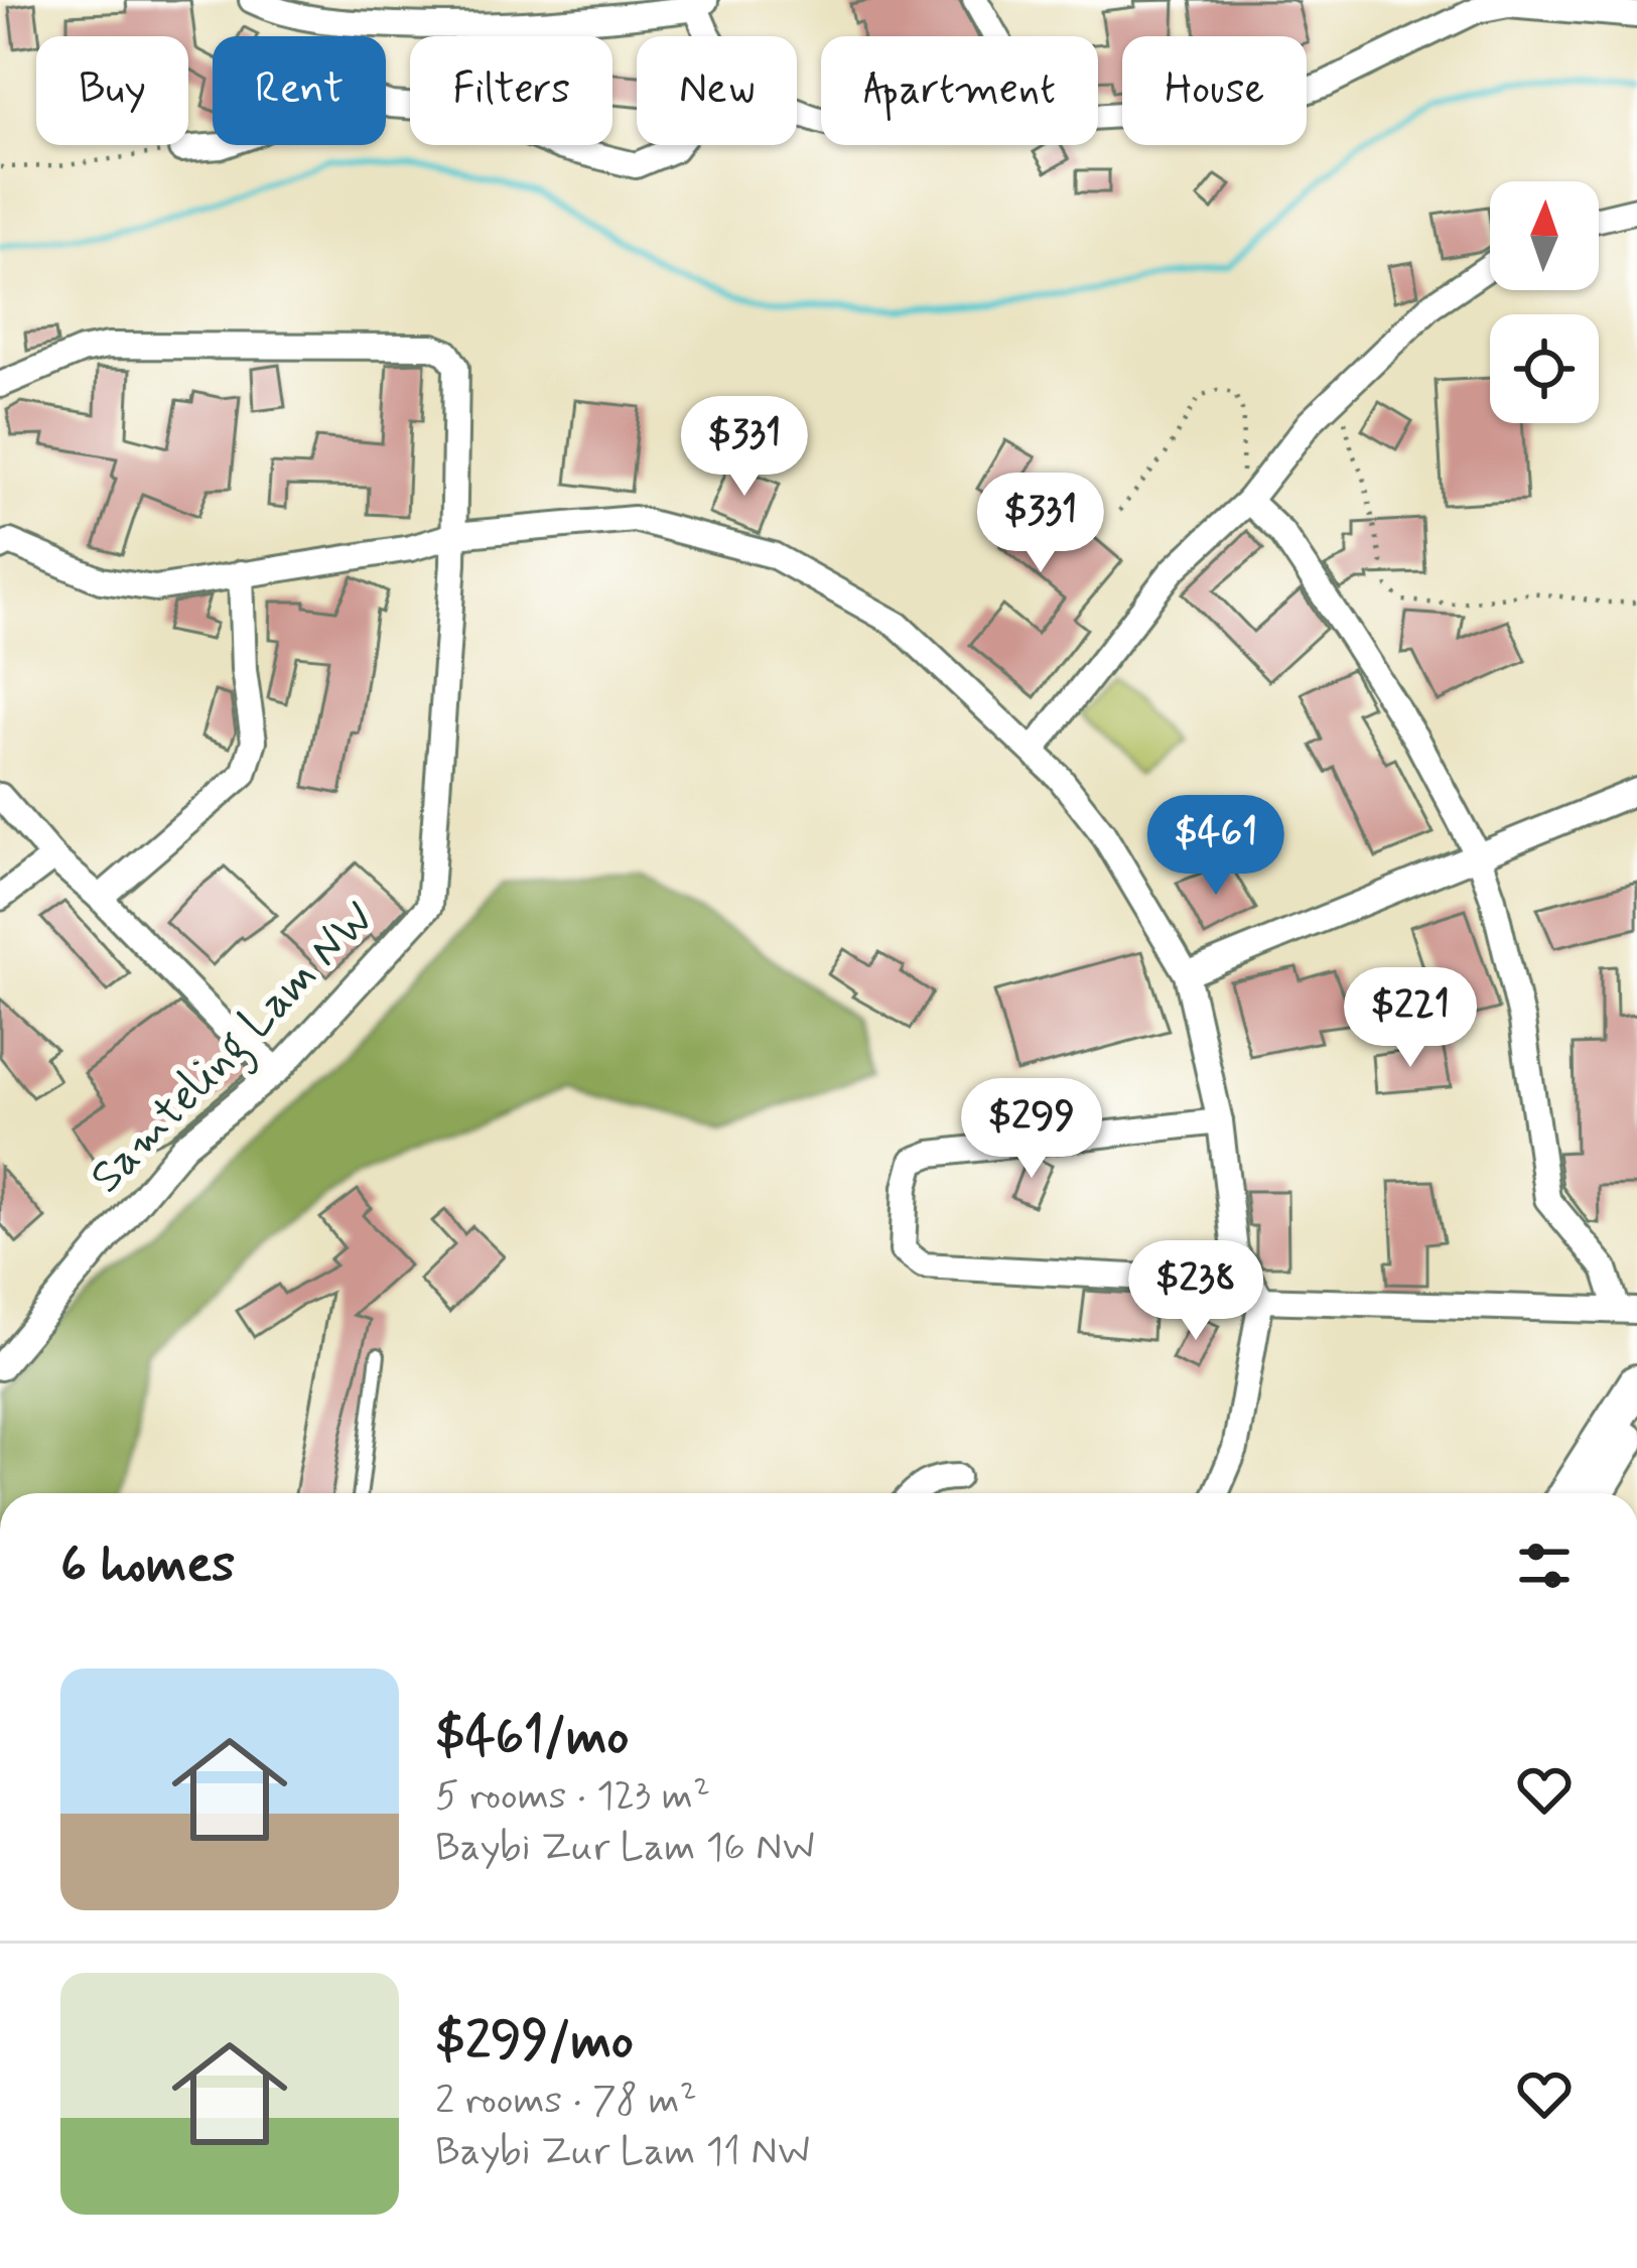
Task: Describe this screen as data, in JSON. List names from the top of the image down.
{
  "streets": {
    "street": ["Samteling Lam NW"]
  },
  "north": "top",
  "page": {
    "chip": [
      "Buy",
      "Rent",
      "Filters",
      "New",
      "Apartment",
      "House"
    ],
    "price": [
      "$331",
      "$331",
      "$461",
      "$221",
      "$299",
      "$238"
    ],
    "heading": "6 homes",
    "list": [
      {
        "name": "$461/mo",
        "note": "5 rooms · 123 m² · Baybi Zur Lam 16 NW"
      },
      {
        "name": "$299/mo",
        "note": "2 rooms · 78 m² · Baybi Zur Lam 11 NW"
      }
    ]
  }
}
